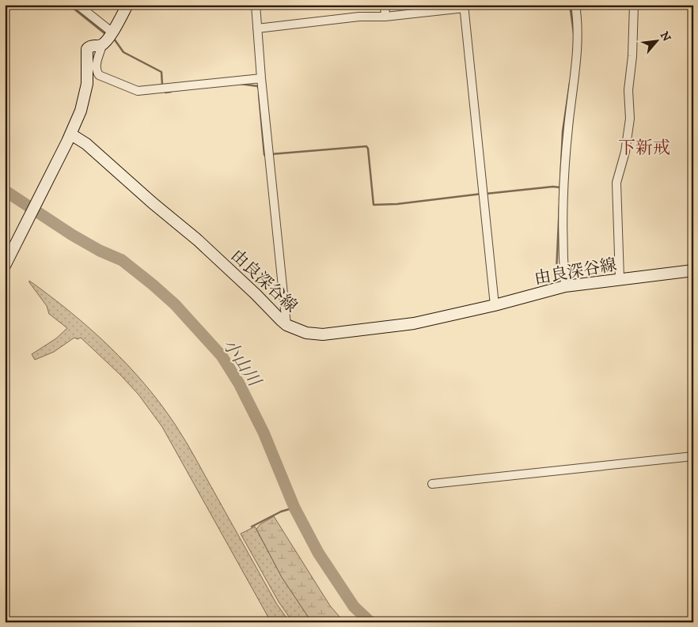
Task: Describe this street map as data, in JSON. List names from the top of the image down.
{
  "streets": {
    "main road": ["由良深谷線"]
  },
  "districts": ["下新戒"],
  "water": ["小山川"],
  "north": "top right"
}
